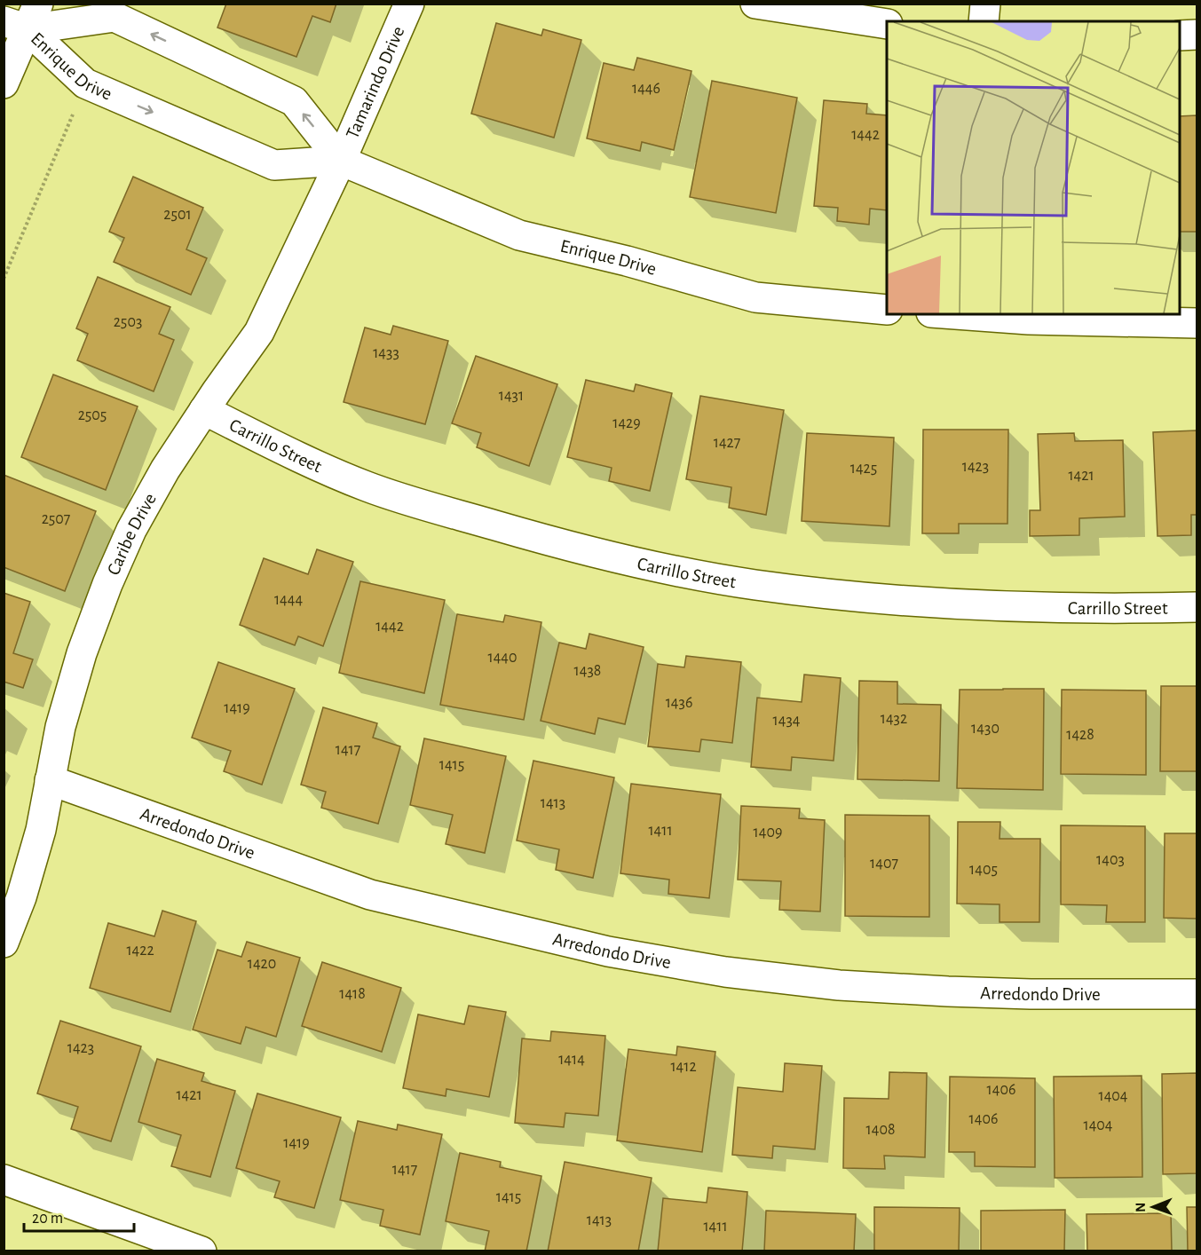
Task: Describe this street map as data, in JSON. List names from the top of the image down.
{
  "streets": {
    "street": [
      "Enrique Drive",
      "Tamarindo Drive",
      "Carrillo Street",
      "Caribe Drive",
      "Arredondo Drive"
    ]
  },
  "crossings": [
    ["Enrique Drive", "Tamarindo Drive"],
    ["Enrique Drive", "Caribe Drive"],
    ["Tamarindo Drive", "Caribe Drive"],
    ["Carrillo Street", "Caribe Drive"],
    ["Caribe Drive", "Arredondo Drive"]
  ],
  "house_numbers": [
    "1446",
    "1442",
    "2501",
    "2503",
    "1433",
    "1431",
    "2505",
    "1429",
    "1427",
    "1423",
    "1425",
    "1421",
    "2507",
    "1444",
    "1442",
    "1440",
    "1438",
    "1436",
    "1419",
    "1432",
    "1434",
    "1430",
    "1428",
    "1417",
    "1415",
    "1413",
    "1411",
    "1409",
    "1403",
    "1407",
    "1405",
    "1422",
    "1420",
    "1418",
    "1423",
    "1414",
    "1412",
    "1406",
    "1421",
    "1404",
    "1406",
    "1404",
    "1408",
    "1419",
    "1417",
    "1415",
    "1413",
    "1411"
  ],
  "scale_bar": "20 m",
  "north": "left"
}
